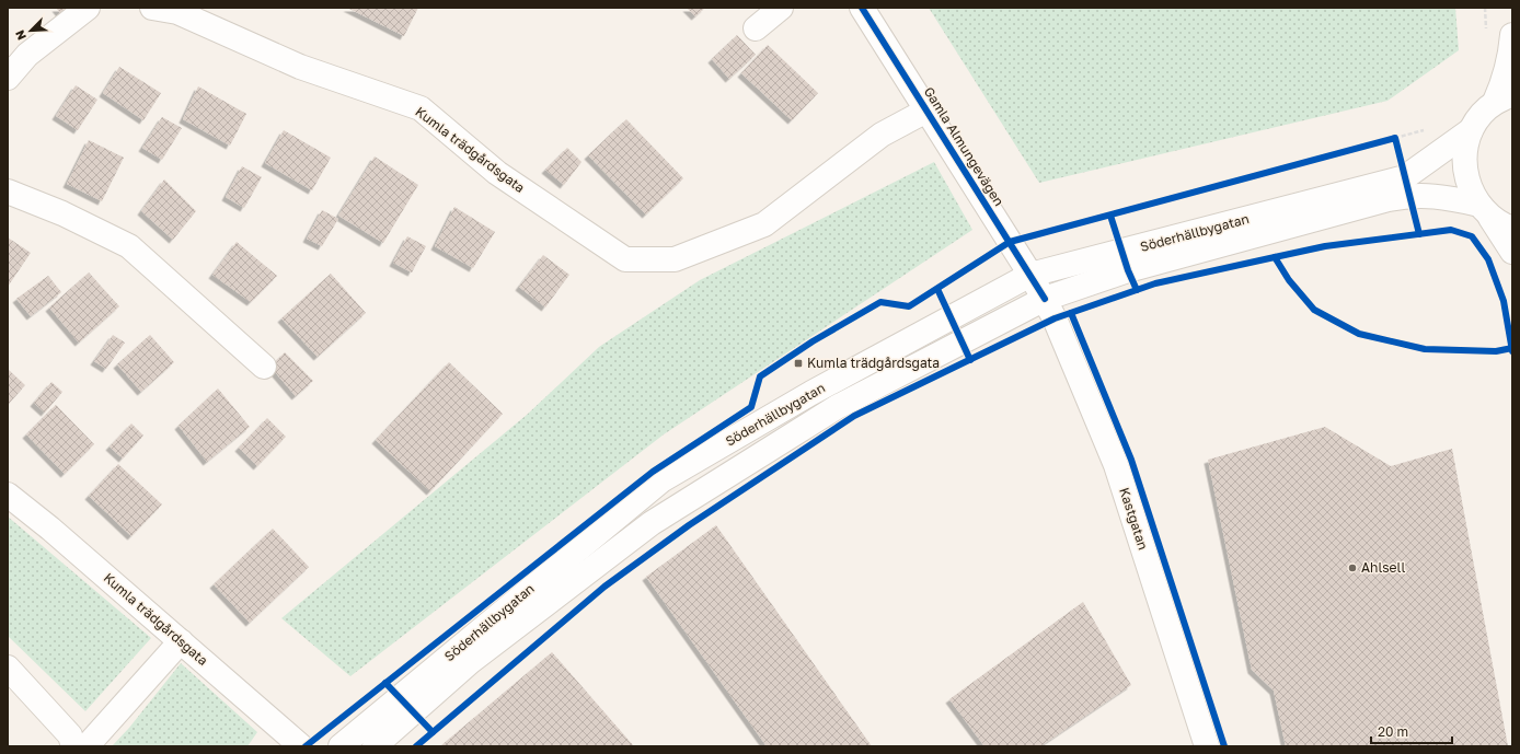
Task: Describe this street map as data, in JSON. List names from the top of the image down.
{
  "streets": {
    "street": [
      "Gamla Almungevägen",
      "Kumla trädgårdsgata",
      "Söderhällbygatan",
      "Kastgatan"
    ]
  },
  "crossings": [
    ["Gamla Almungevägen", "Kumla trädgårdsgata"],
    ["Gamla Almungevägen", "Söderhällbygatan"],
    ["Gamla Almungevägen", "Kastgatan"],
    ["Söderhällbygatan", "Kastgatan"]
  ],
  "places": {
    "transit": ["Kumla trädgårdsgata"],
    "other": ["Ahlsell"]
  },
  "scale_bar": "20 m",
  "north": "bottom left"
}
